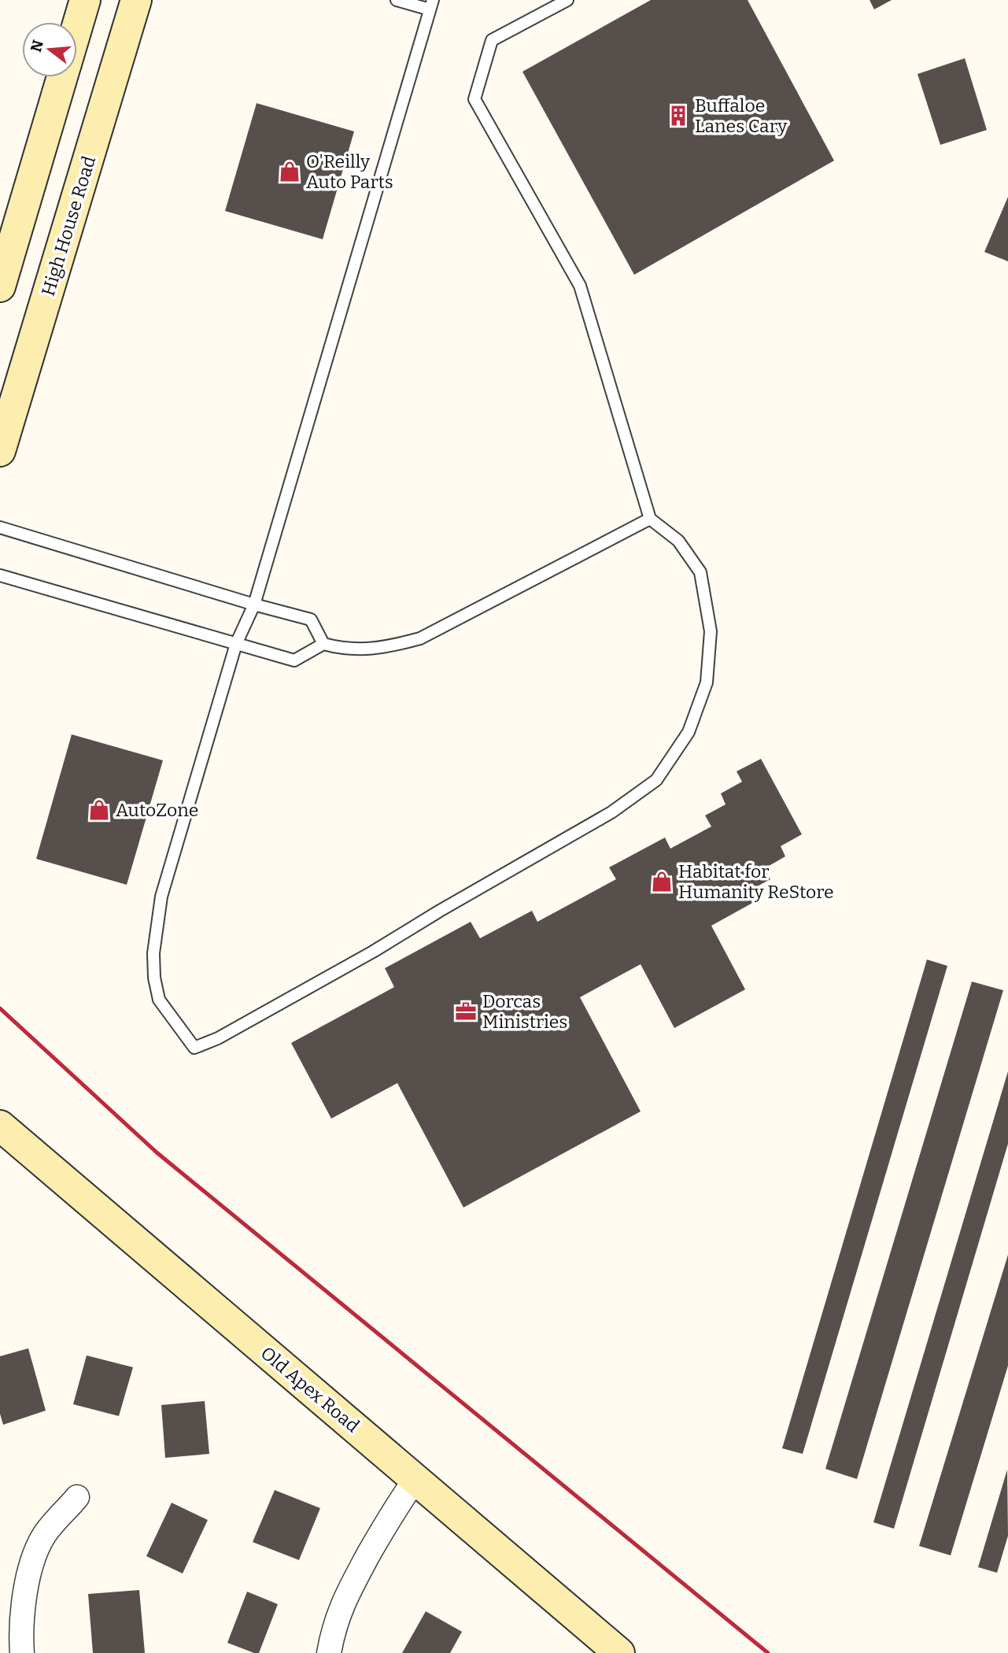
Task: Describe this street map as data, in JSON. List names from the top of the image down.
{
  "streets": {
    "main road": ["High House Road", "Old Apex Road"]
  },
  "places": {
    "building": ["Buffaloe Lanes Cary"],
    "shop": ["O'Reilly Auto Parts", "AutoZone", "Habitat for Humanity ReStore"],
    "office": ["Dorcas Ministries"]
  },
  "north": "left"
}
